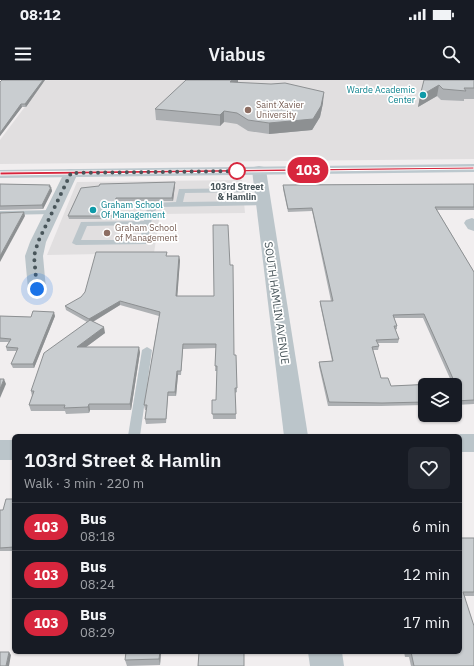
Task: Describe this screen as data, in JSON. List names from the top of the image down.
{
  "streets": {
    "street": ["SOUTH HAMLIN AVENUE"]
  },
  "places": [
    "Warde Academic Center",
    "Saint Xavier University",
    "103rd Street & Hamlin",
    "Graham School Of Management",
    "Graham School of Management"
  ],
  "lines": ["bus line 103"],
  "page": {
    "status": "08:12",
    "header": "Viabus",
    "on_map": "103",
    "heading": ["103rd Street & Hamlin", "Walk · 3 min · 220 m"],
    "list": [
      {
        "mark": "103",
        "name": "Bus",
        "note": "08:18",
        "value": "6 min"
      },
      {
        "mark": "103",
        "name": "Bus",
        "note": "08:24",
        "value": "12 min"
      },
      {
        "mark": "103",
        "name": "Bus",
        "note": "08:29",
        "value": "17 min"
      }
    ]
  }
}
